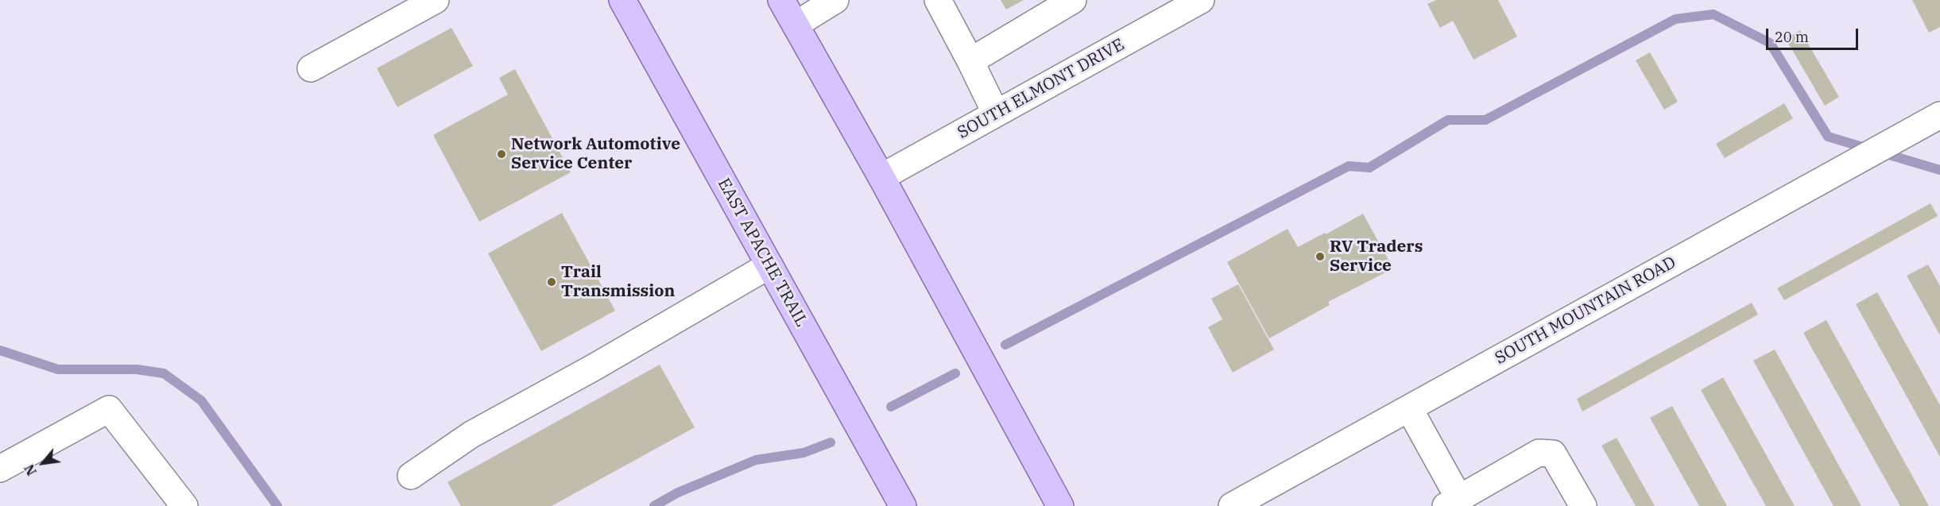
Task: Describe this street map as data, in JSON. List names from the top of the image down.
{
  "streets": {
    "main road": ["EAST APACHE TRAIL"],
    "street": ["SOUTH ELMONT DRIVE", "SOUTH MOUNTAIN ROAD"]
  },
  "places": ["Network Automotive Service Center", "RV Traders Service", "Trail Transmission"],
  "scale_bar": "20 m",
  "north": "bottom left"
}
